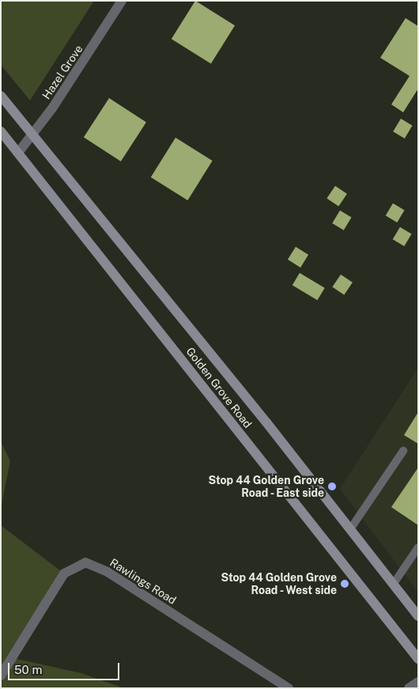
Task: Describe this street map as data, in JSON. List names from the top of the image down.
{
  "streets": {
    "main road": ["Golden Grove Road"],
    "street": ["Hazel Grove", "Rawlings Road"]
  },
  "crossings": [
    ["Hazel Grove", "Golden Grove Road"]
  ],
  "places": ["Stop 44 Golden Grove Road - East side", "Stop 44 Golden Grove Road - West side"],
  "scale_bar": "50 m"
}
